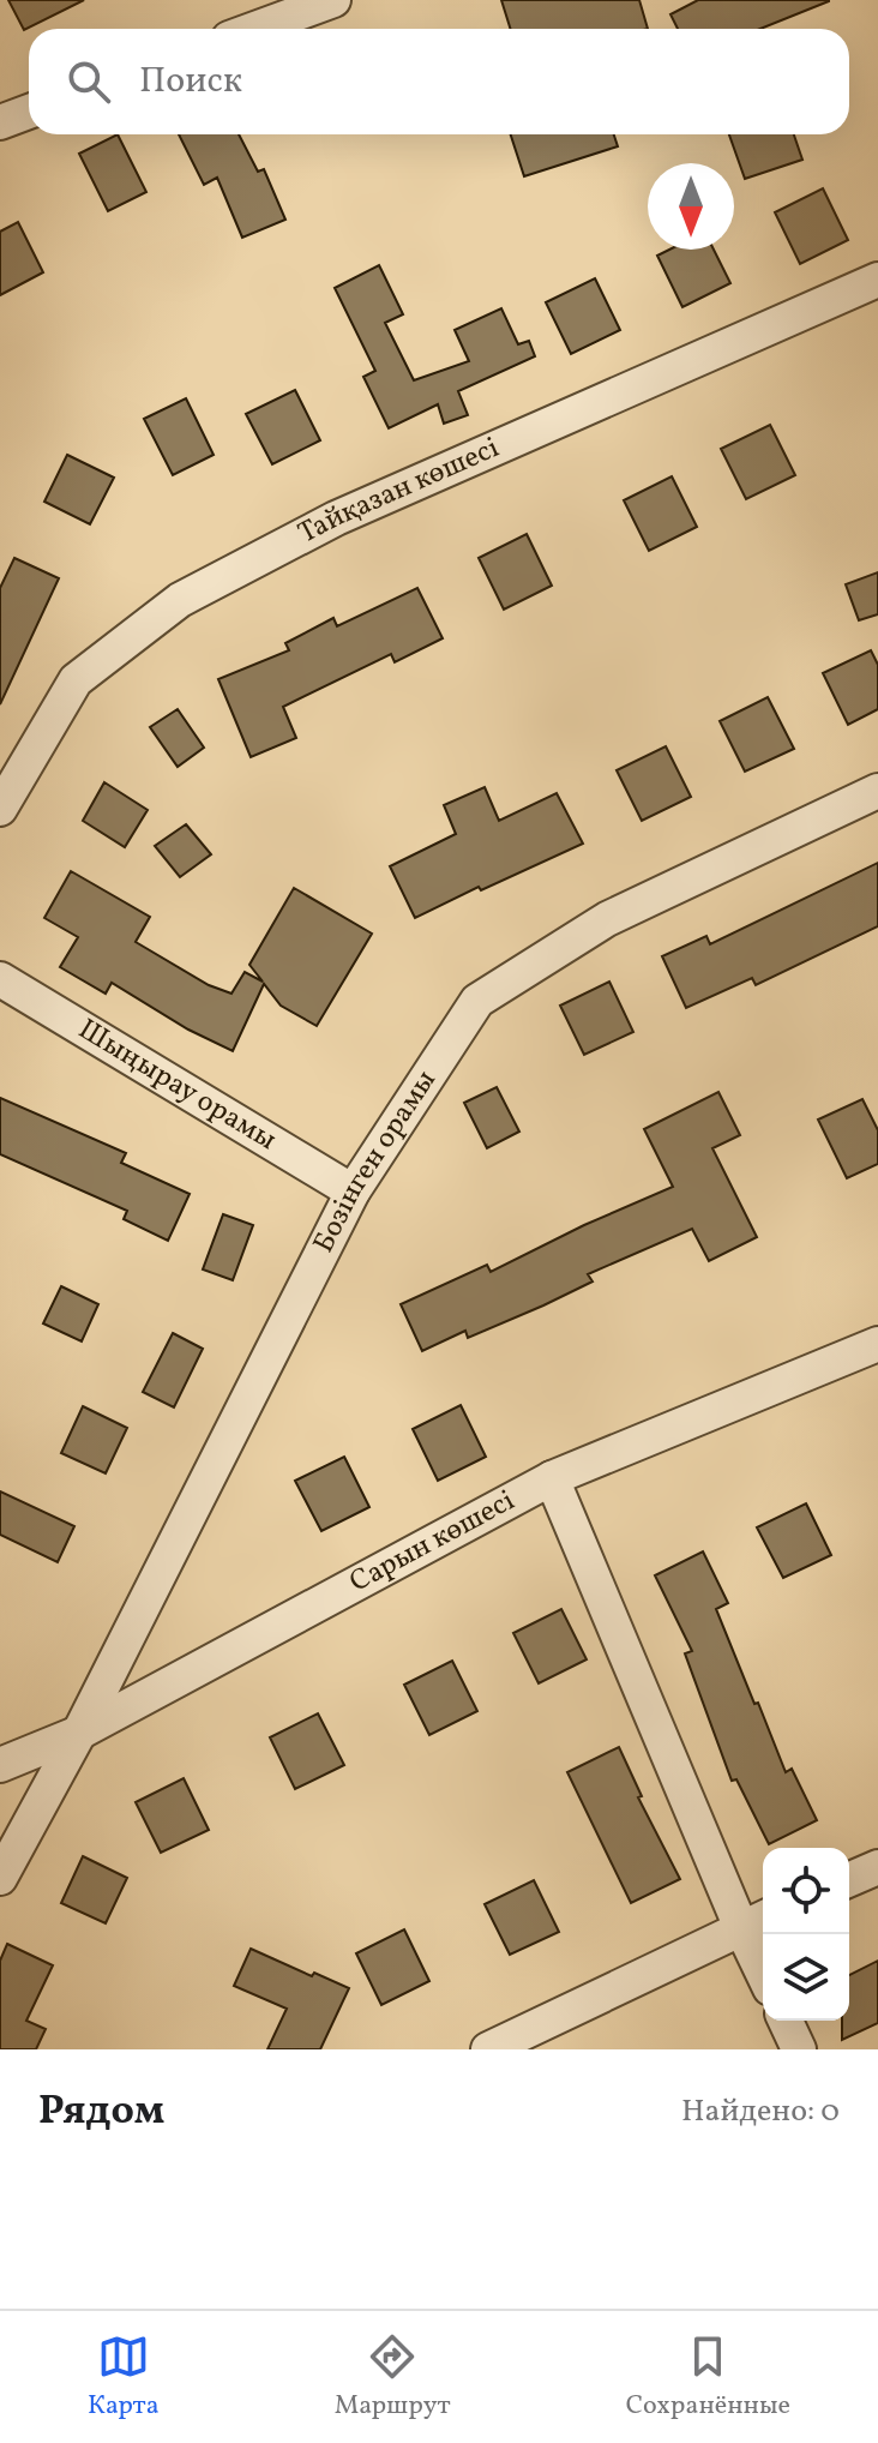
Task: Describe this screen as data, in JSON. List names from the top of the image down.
{
  "streets": {
    "street": [
      "Тайқазан көшесі",
      "Шыңырау орамы",
      "Бозінген орамы",
      "Сарын көшесі"
    ]
  },
  "crossings": [
    ["Шыңырау орамы", "Бозінген орамы"],
    ["Бозінген орамы", "Сарын көшесі"]
  ],
  "north": "bottom",
  "page": {
    "search": "Поиск",
    "heading": ["Рядом", "Найдено: 0"],
    "nav": ["Карта", "Маршрут", "Сохранённые"]
  }
}
